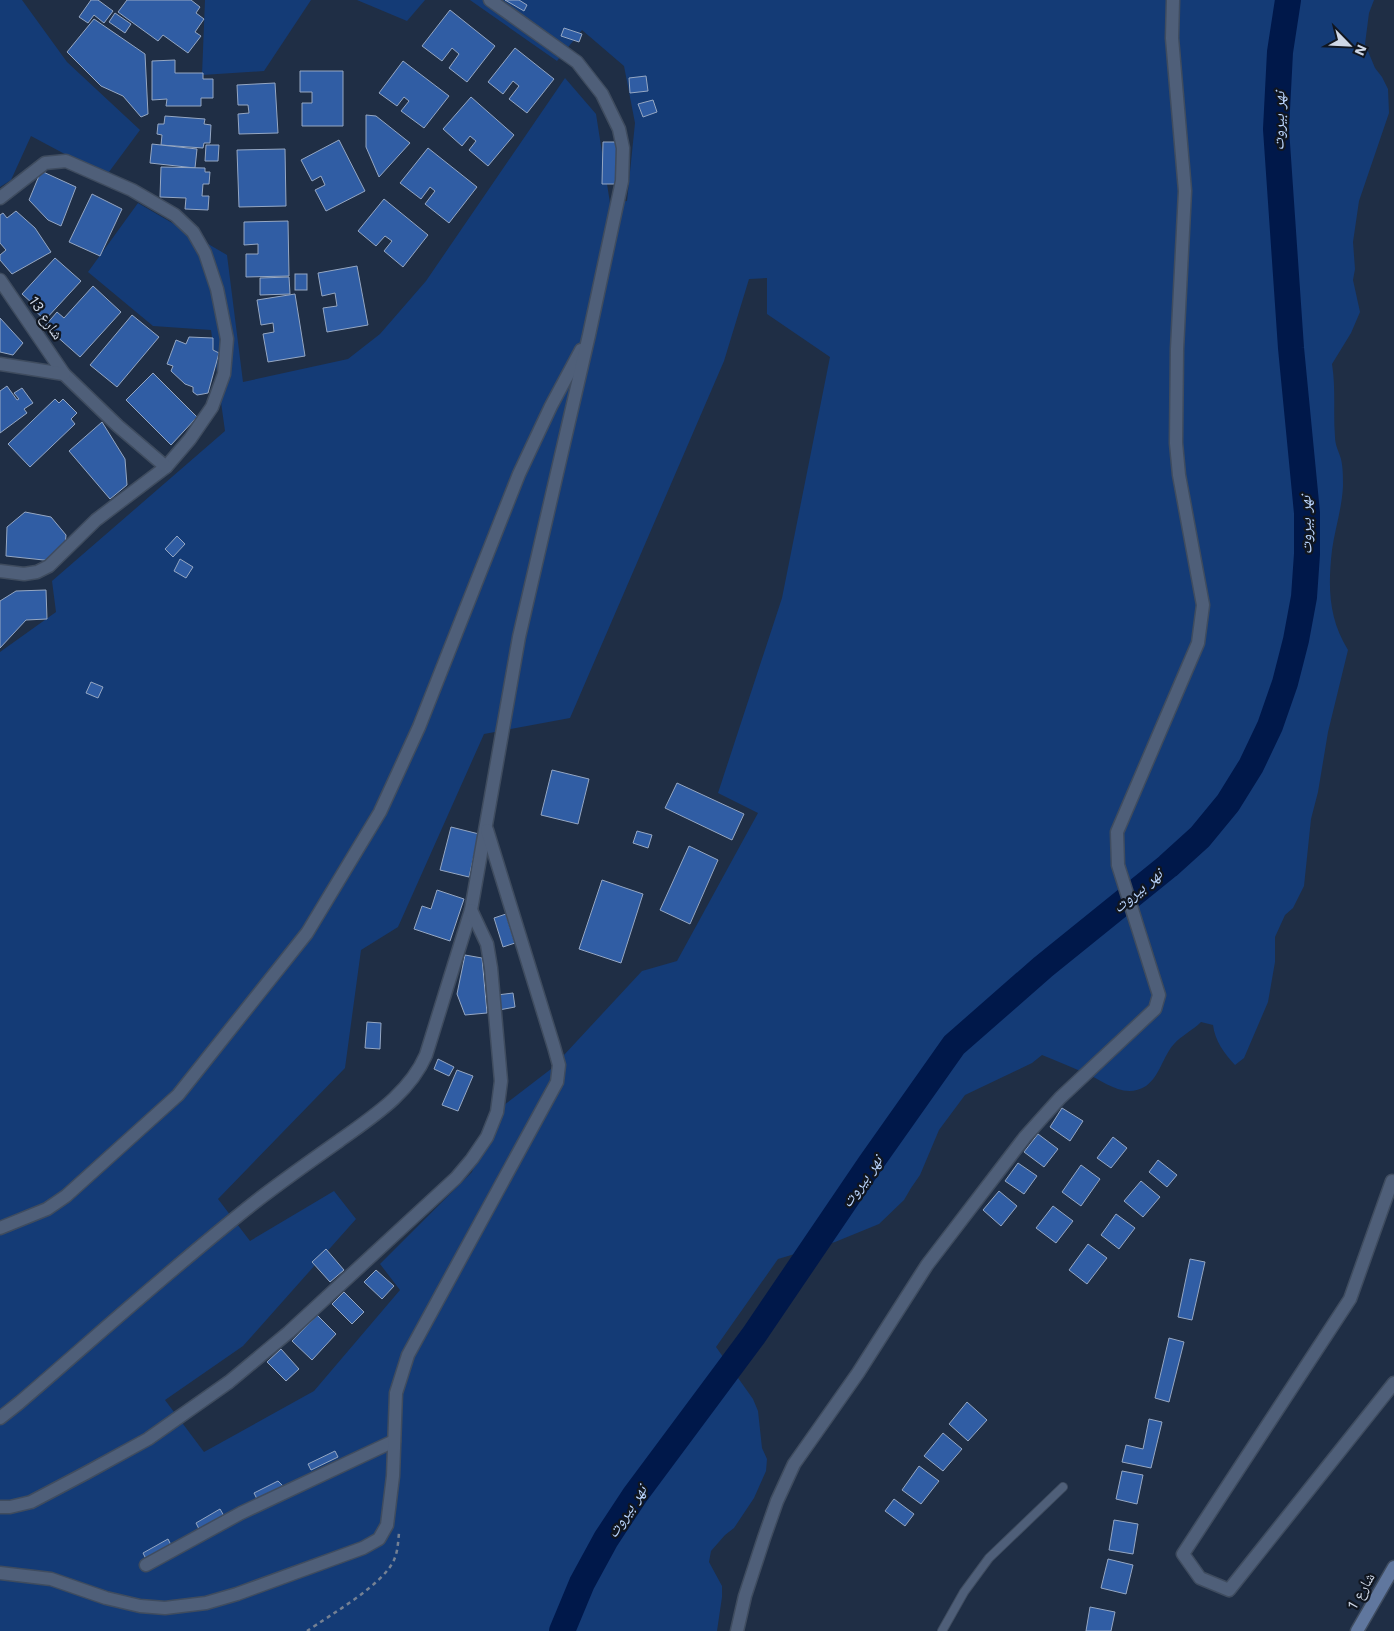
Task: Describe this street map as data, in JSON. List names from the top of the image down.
{
  "streets": {
    "street": ["شارع 13", "شارع 1"]
  },
  "water": ["نهر بيروت"],
  "north": "bottom right"
}
